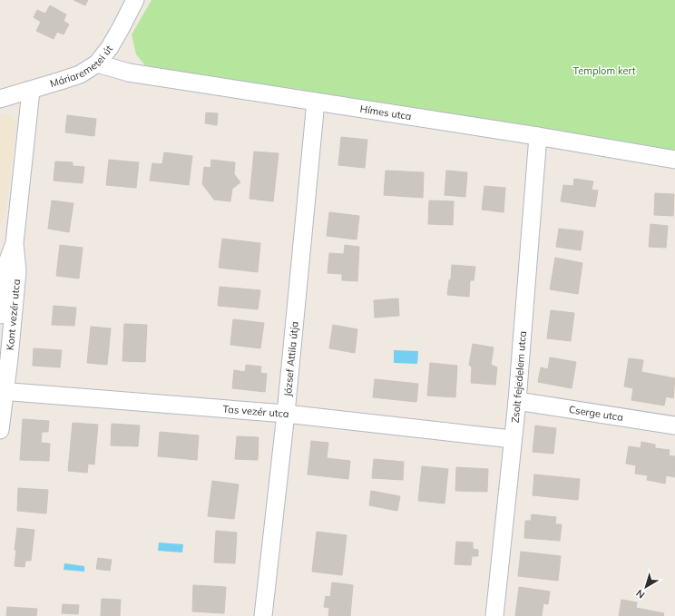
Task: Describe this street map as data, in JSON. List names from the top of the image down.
{
  "streets": {
    "street": [
      "Máriaremetei út",
      "Hímes utca",
      "Kont vezér utca",
      "József Attila útja",
      "Zsolt fejedelem utca",
      "Tas vezér utca",
      "Cserge utca"
    ]
  },
  "crossings": [
    ["Máriaremetei út", "Hímes utca"],
    ["Máriaremetei út", "Kont vezér utca"],
    ["Hímes utca", "József Attila útja"],
    ["Hímes utca", "Zsolt fejedelem utca"],
    ["Kont vezér utca", "Tas vezér utca"],
    ["József Attila útja", "Tas vezér utca"],
    ["Zsolt fejedelem utca", "Tas vezér utca"],
    ["Zsolt fejedelem utca", "Cserge utca"]
  ],
  "parks": ["Templom kert"],
  "north": "bottom left"
}
